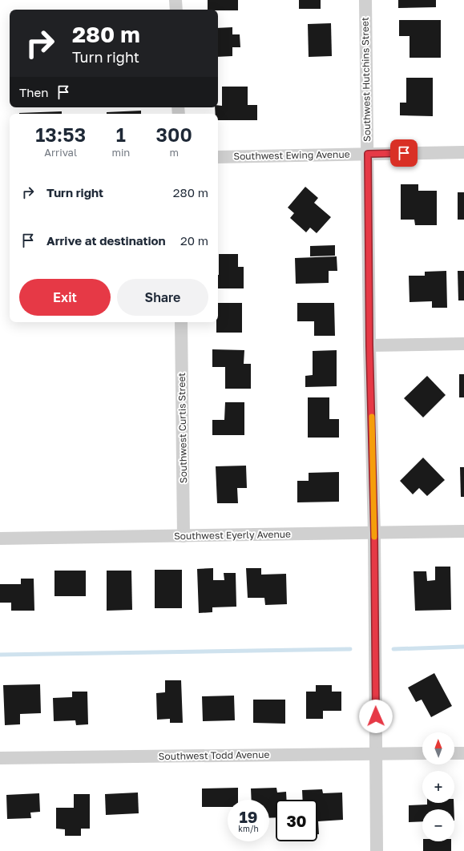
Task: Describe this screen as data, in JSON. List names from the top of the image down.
{
  "streets": {
    "street": [
      "Southwest Hutchins Street",
      "Southwest Ewing Avenue",
      "Southwest Curtis Street",
      "Southwest Eyerly Avenue",
      "Southwest Todd Avenue"
    ]
  },
  "crossings": [
    ["Southwest Hutchins Street", "Southwest Ewing Avenue"],
    ["Southwest Hutchins Street", "Southwest Eyerly Avenue"],
    ["Southwest Hutchins Street", "Southwest Todd Avenue"],
    ["Southwest Curtis Street", "Southwest Eyerly Avenue"]
  ],
  "north": "top",
  "page": {
    "turn": ["280 m", "Turn right"],
    "then": "Then",
    "eta": [
      "13:53",
      "Arrival",
      "1",
      "min",
      "300",
      "m"
    ],
    "list": [
      {
        "name": "Turn right",
        "value": "280 m"
      },
      {
        "name": "Arrive at destination",
        "value": "20 m"
      }
    ],
    "buttons": ["Exit", "Share"],
    "map_buttons": ["+", "−"],
    "speed": "19 km/h",
    "limit": "30"
  }
}
